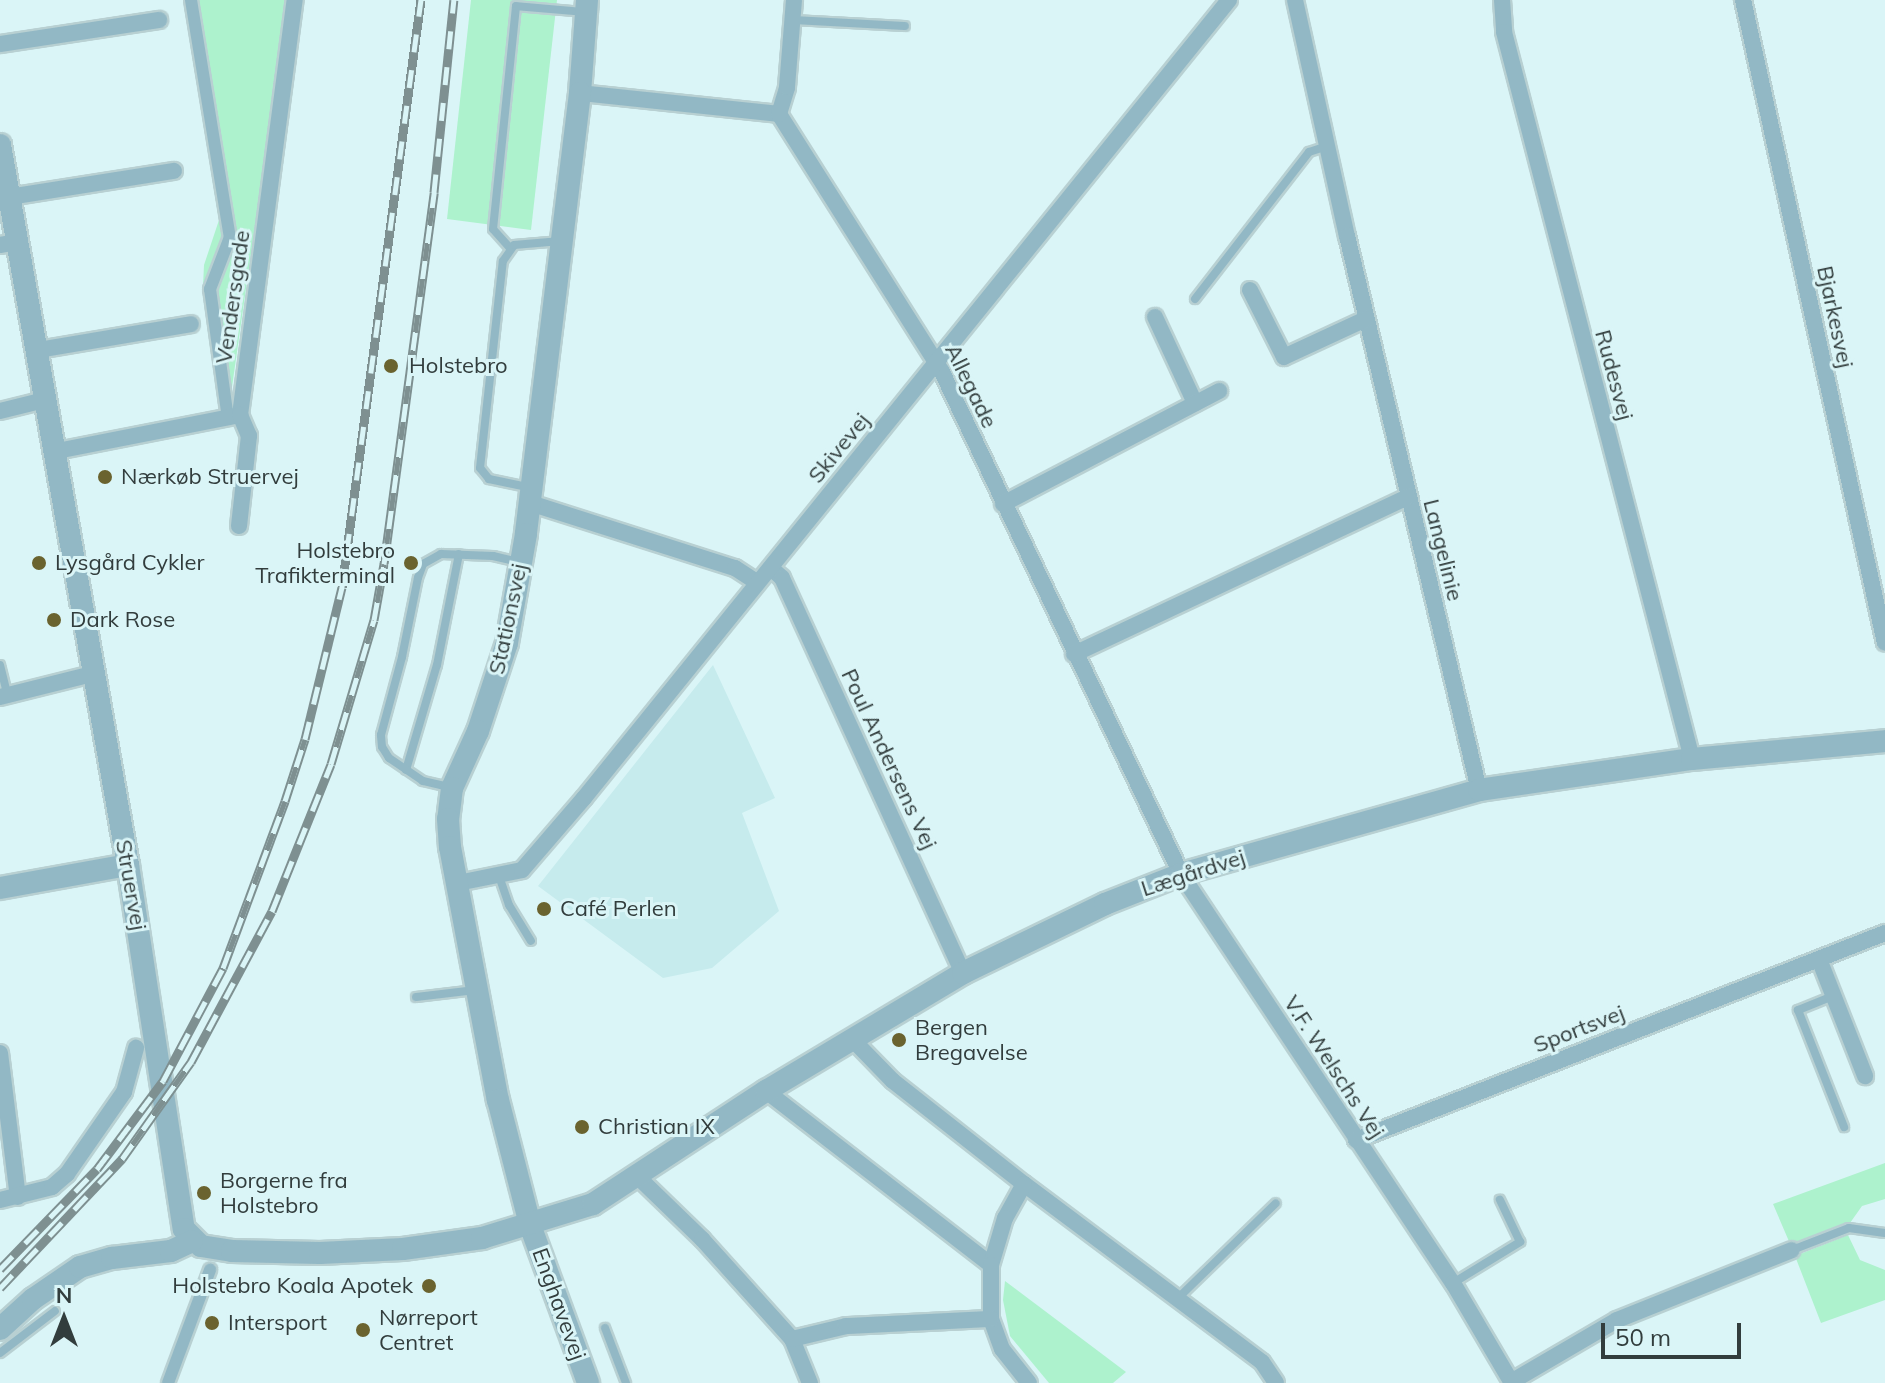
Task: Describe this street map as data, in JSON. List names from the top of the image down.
{
  "streets": {
    "street": [
      "Vendersgade",
      "Bjarkesvej",
      "Rudesvej",
      "Allegade",
      "Skivevej",
      "Langelinie",
      "Stationsvej",
      "Poul Andersens Vej",
      "Lægårdvej",
      "Struervej",
      "Sportsvej",
      "V.F. Welschs Vej",
      "Enghavevej"
    ]
  },
  "crossings": [
    ["Rudesvej", "Lægårdvej"],
    ["Allegade", "Skivevej"],
    ["Allegade", "Lægårdvej"],
    ["Allegade", "V.F. Welschs Vej"],
    ["Skivevej", "Stationsvej"],
    ["Skivevej", "Poul Andersens Vej"],
    ["Langelinie", "Lægårdvej"],
    ["Stationsvej", "Lægårdvej"],
    ["Stationsvej", "Enghavevej"],
    ["Poul Andersens Vej", "Lægårdvej"],
    ["Lægårdvej", "V.F. Welschs Vej"],
    ["Lægårdvej", "Enghavevej"],
    ["Sportsvej", "V.F. Welschs Vej"]
  ],
  "places": [
    "Holstebro",
    "Nærkøb Struervej",
    "Lysgård Cykler",
    "Holstebro Trafikterminal",
    "Dark Rose",
    "Café Perlen",
    "Bergen Bregavelse",
    "Christian IX",
    "Borgerne fra Holstebro",
    "Holstebro Koala Apotek",
    "Intersport",
    "Nørreport Centret"
  ],
  "scale_bar": "50 m",
  "north": "top"
}
